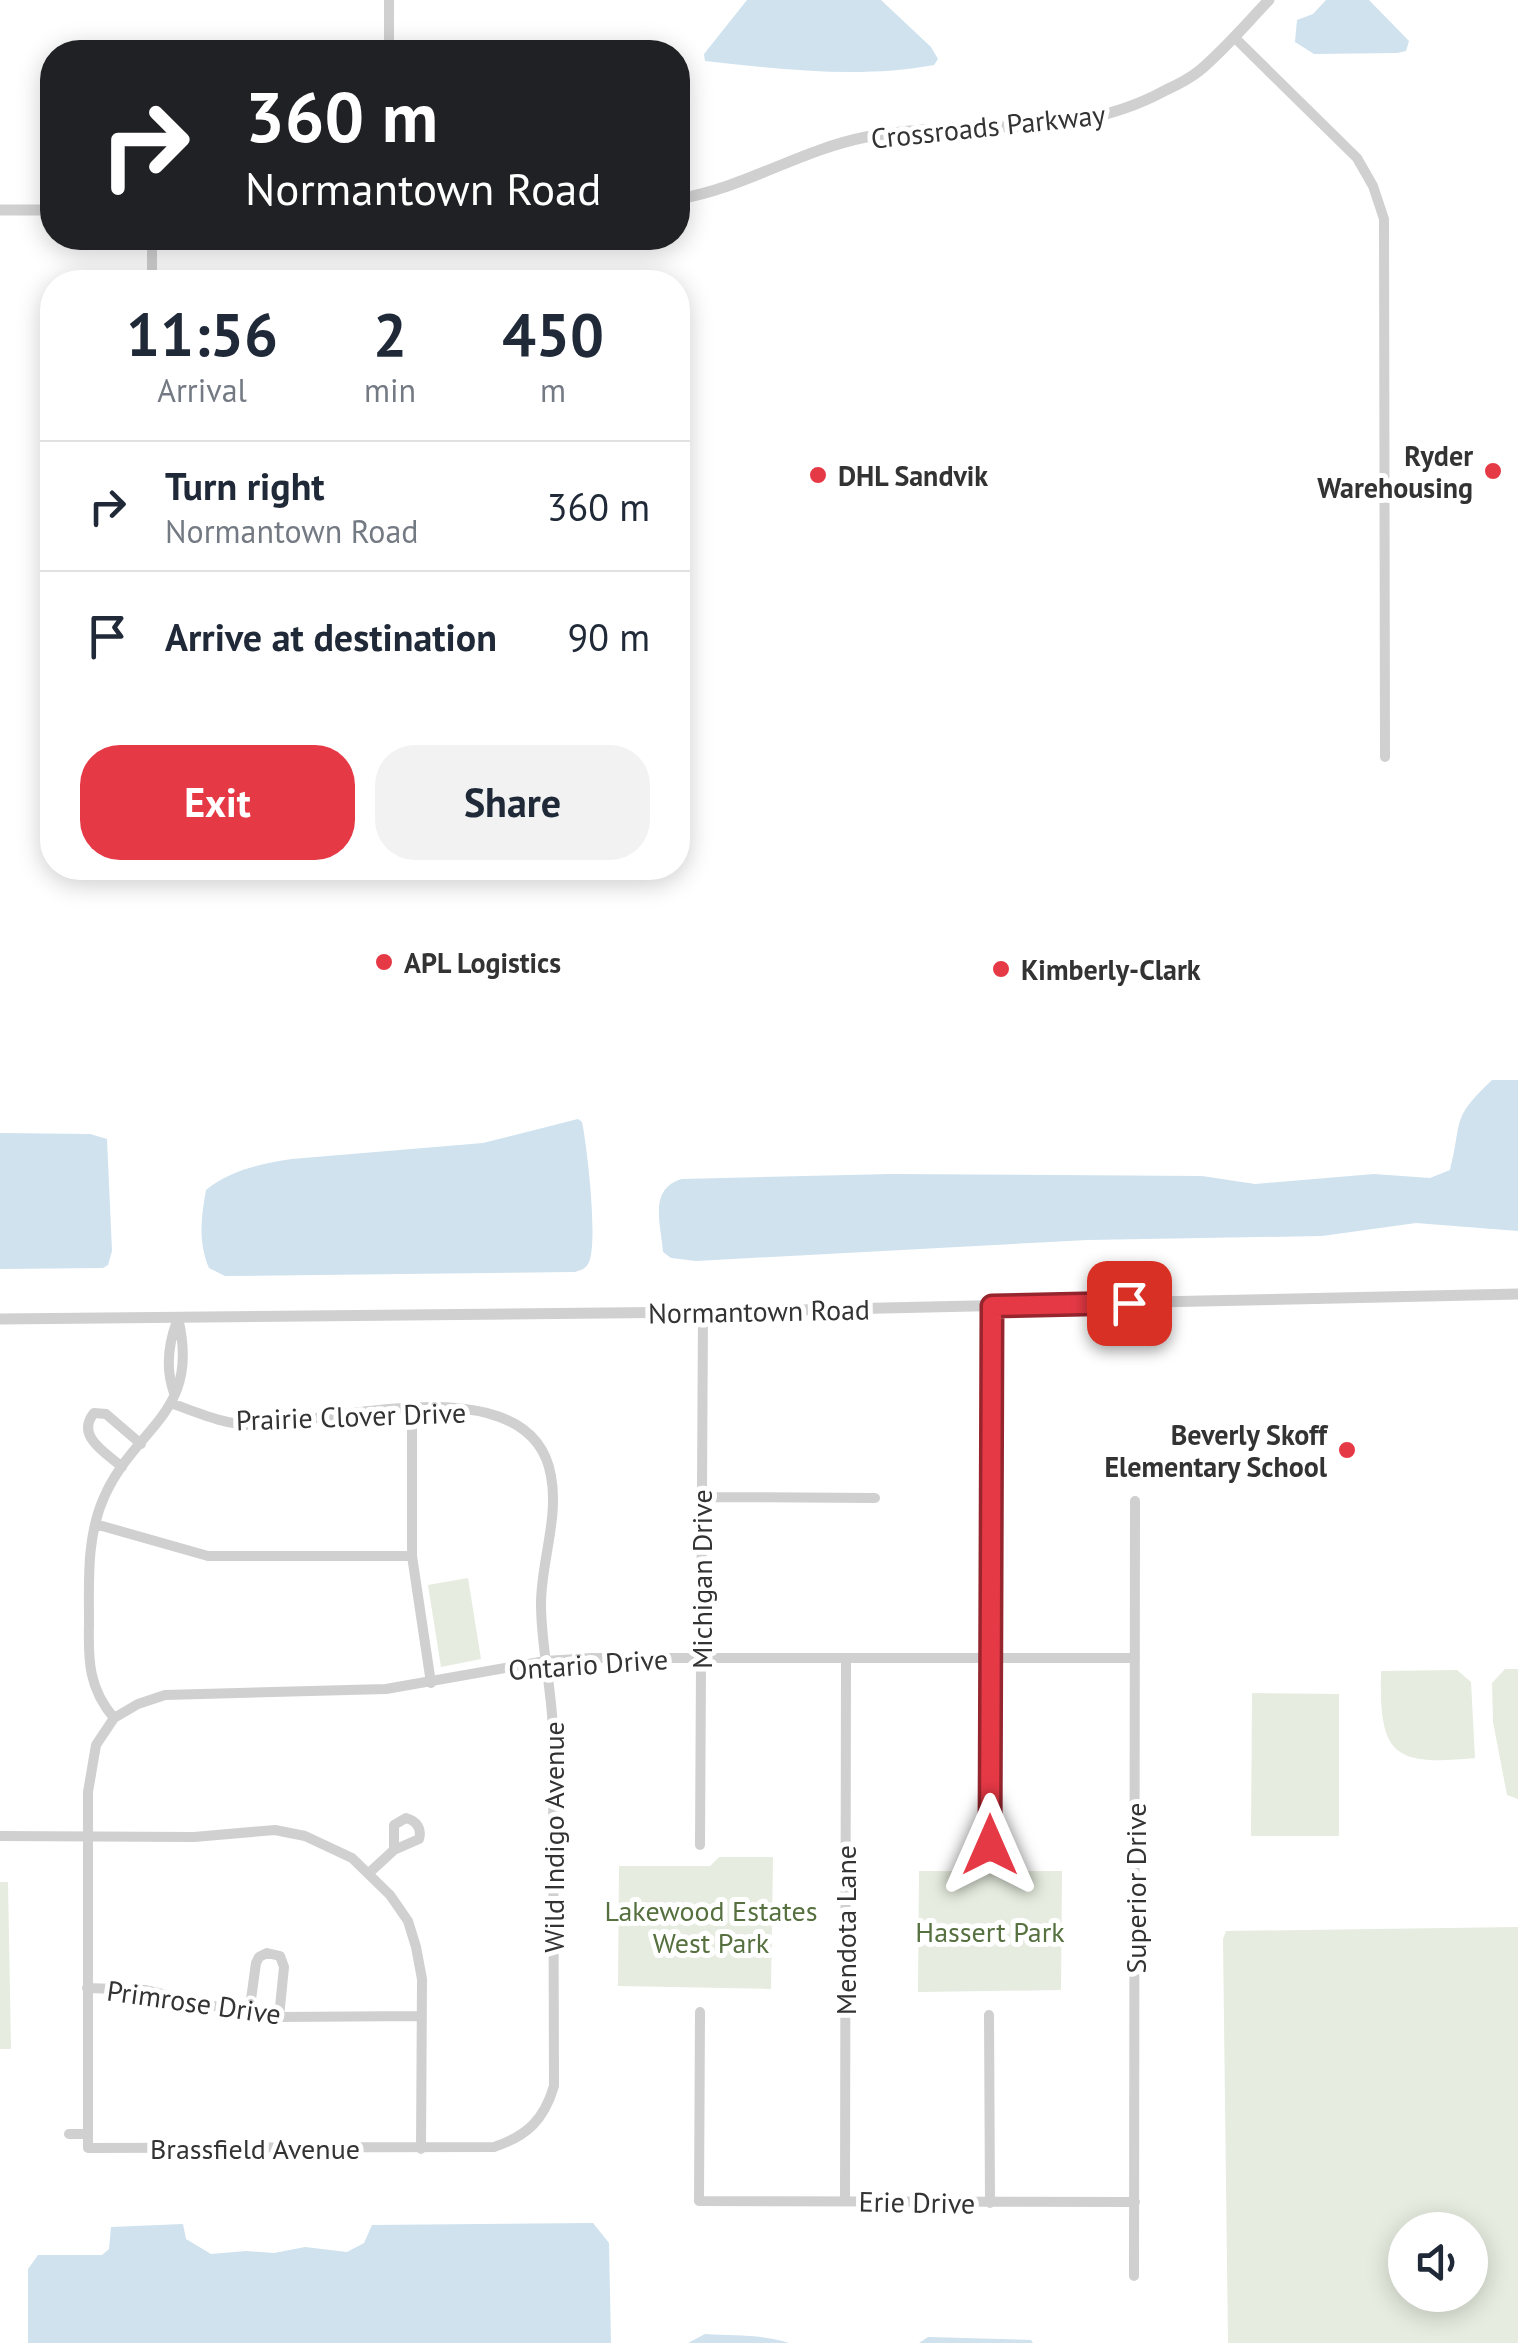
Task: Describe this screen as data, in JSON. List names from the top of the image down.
{
  "streets": {
    "street": [
      "Crossroads Parkway",
      "Normantown Road",
      "Prairie Clover Drive",
      "Michigan Drive",
      "Ontario Drive",
      "Wild Indigo Avenue",
      "Superior Drive",
      "Mendota Lane",
      "Primrose Drive",
      "Brassfield Avenue",
      "Erie Drive"
    ]
  },
  "crossings": [
    ["Normantown Road", "Michigan Drive"],
    ["Prairie Clover Drive", "Wild Indigo Avenue"],
    ["Michigan Drive", "Ontario Drive"],
    ["Ontario Drive", "Wild Indigo Avenue"],
    ["Ontario Drive", "Superior Drive"],
    ["Ontario Drive", "Mendota Lane"],
    ["Wild Indigo Avenue", "Brassfield Avenue"],
    ["Superior Drive", "Erie Drive"],
    ["Mendota Lane", "Erie Drive"]
  ],
  "parks": ["Lakewood Estates West Park", "Hassert Park"],
  "places": [
    "Ryder Warehousing",
    "DHL Sandvik",
    "APL Logistics",
    "Kimberly-Clark",
    "Beverly Skoff Elementary School"
  ],
  "page": {
    "turn": ["360 m", "Normantown Road"],
    "eta": [
      "11:56",
      "Arrival",
      "2",
      "min",
      "450",
      "m"
    ],
    "list": [
      {
        "name": "Turn right",
        "note": "Normantown Road",
        "value": "360 m"
      },
      {
        "name": "Arrive at destination",
        "value": "90 m"
      }
    ],
    "buttons": ["Exit", "Share"]
  }
}
